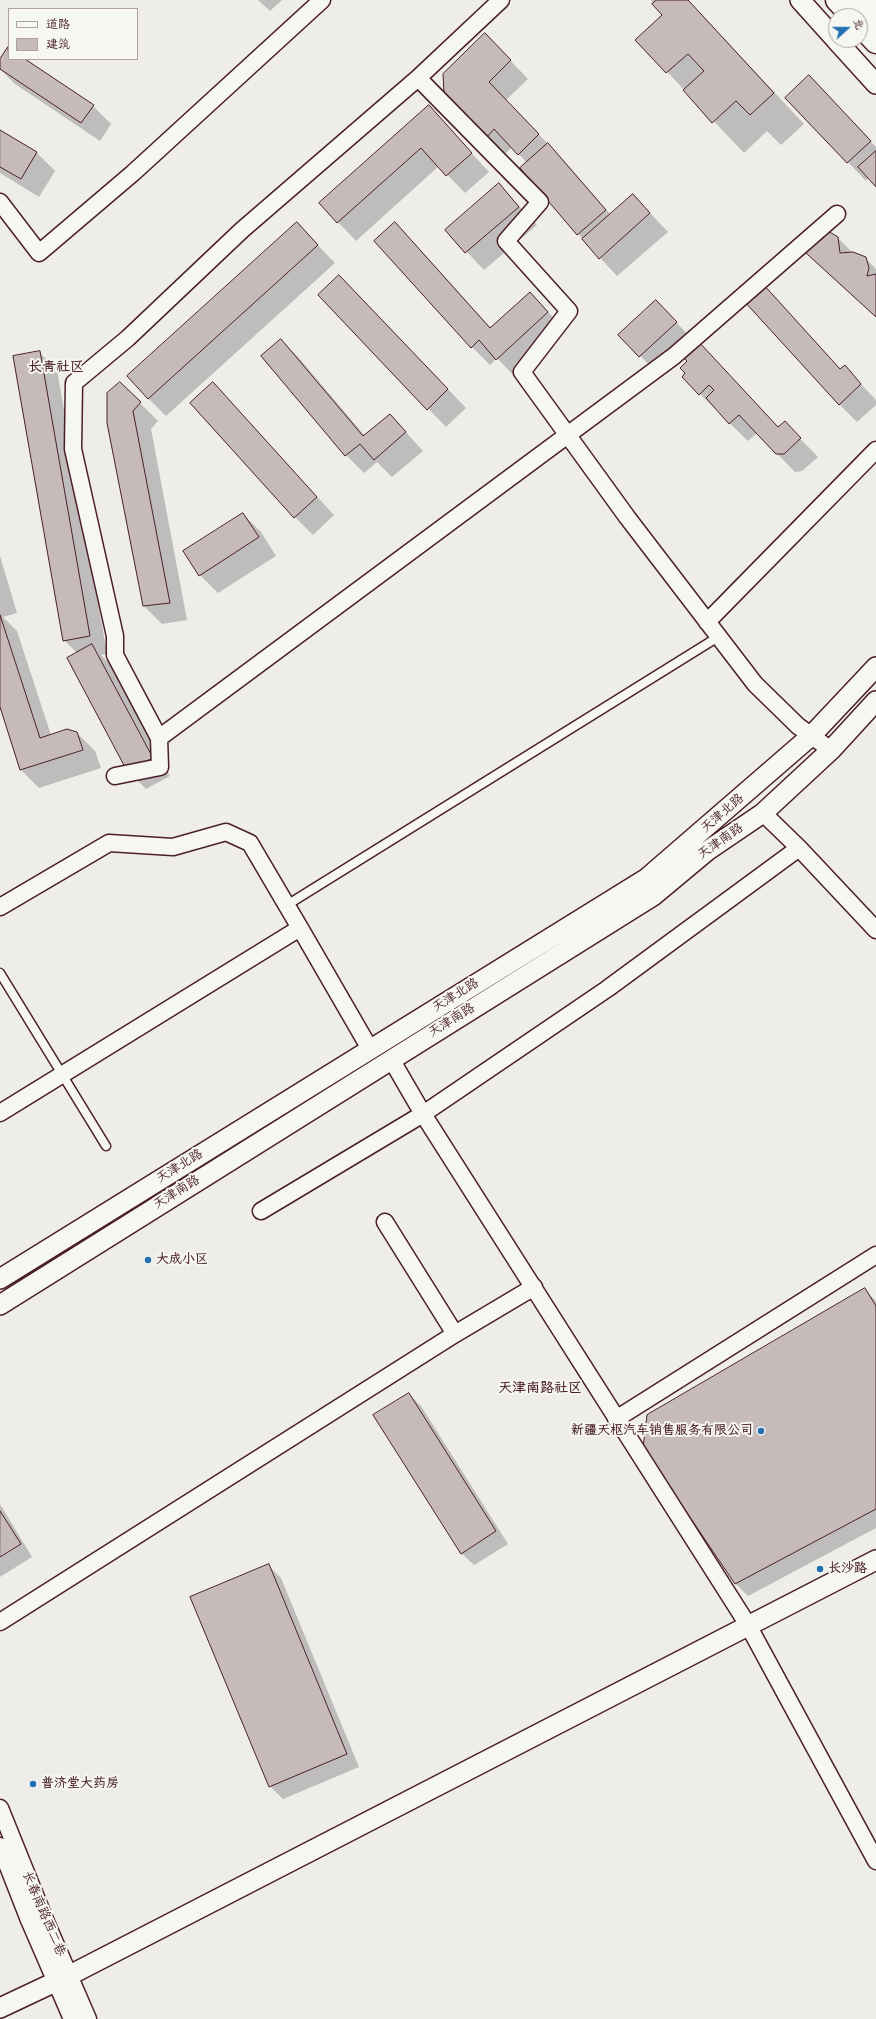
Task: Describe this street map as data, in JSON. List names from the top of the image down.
{
  "streets": {
    "street": ["天津北路", "天津南路", "长春南路西二巷"]
  },
  "districts": ["长青社区", "天津南路社区"],
  "places": [
    "大成小区",
    "新疆天枢汽车销售服务有限公司",
    "长沙路",
    "普济堂大药房"
  ],
  "legend": ["道路", "建筑"],
  "north": "right"
}
